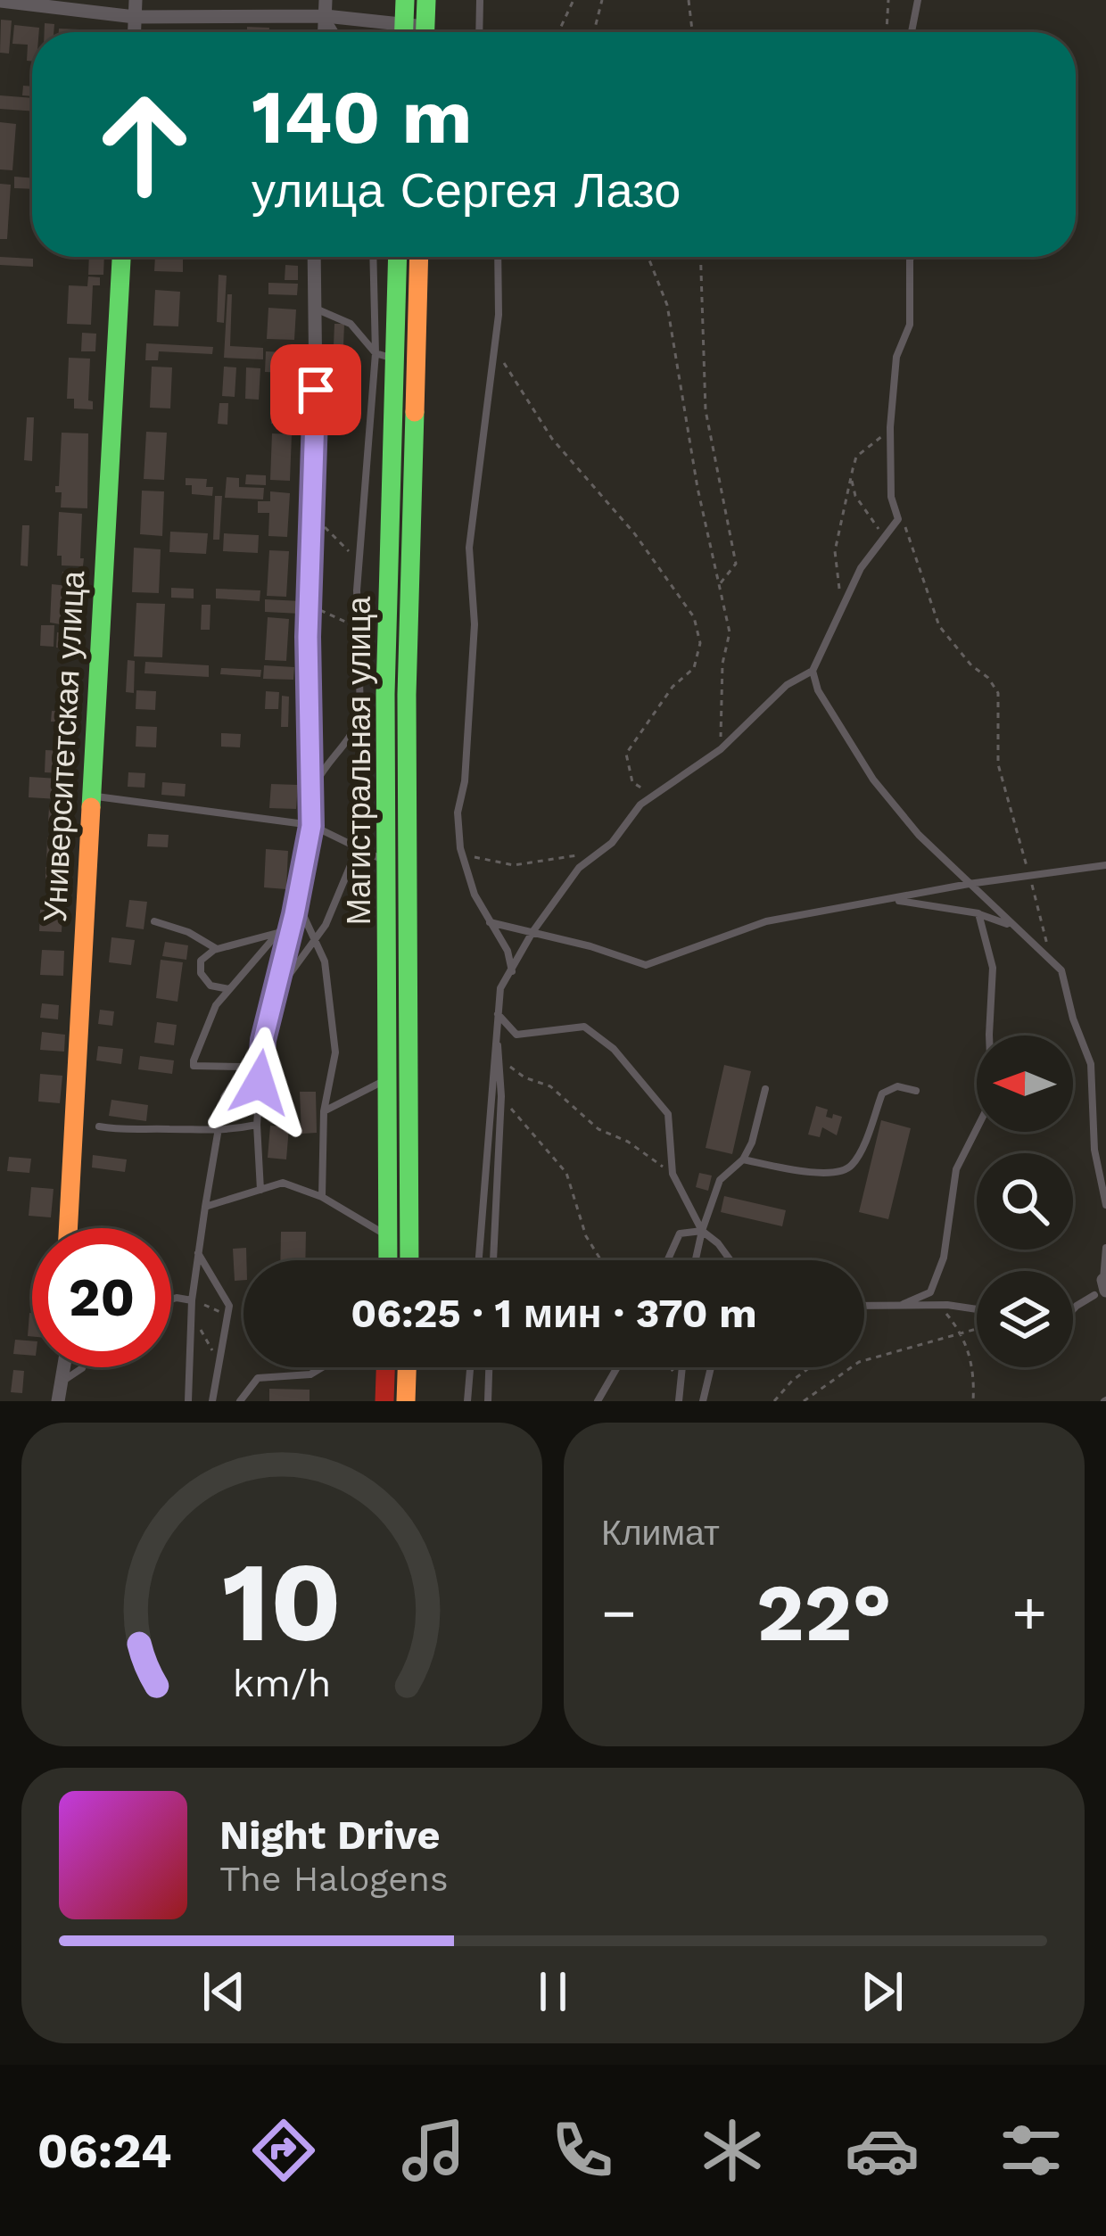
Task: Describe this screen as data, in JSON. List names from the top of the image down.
{
  "streets": {
    "main road": ["Университетская улица", "Магистральная улица"]
  },
  "north": "left",
  "page": {
    "turn": ["140 m", "улица Сергея Лазо"],
    "limit": "20",
    "trip": "06:25 · 1 мин · 370 m",
    "tile": "Климат",
    "heat": ["−", "22°", "+"],
    "song": ["Night Drive", "The Halogens"],
    "tabs": "06:24",
    "gauge": ["10", "km/h"]
  }
}
